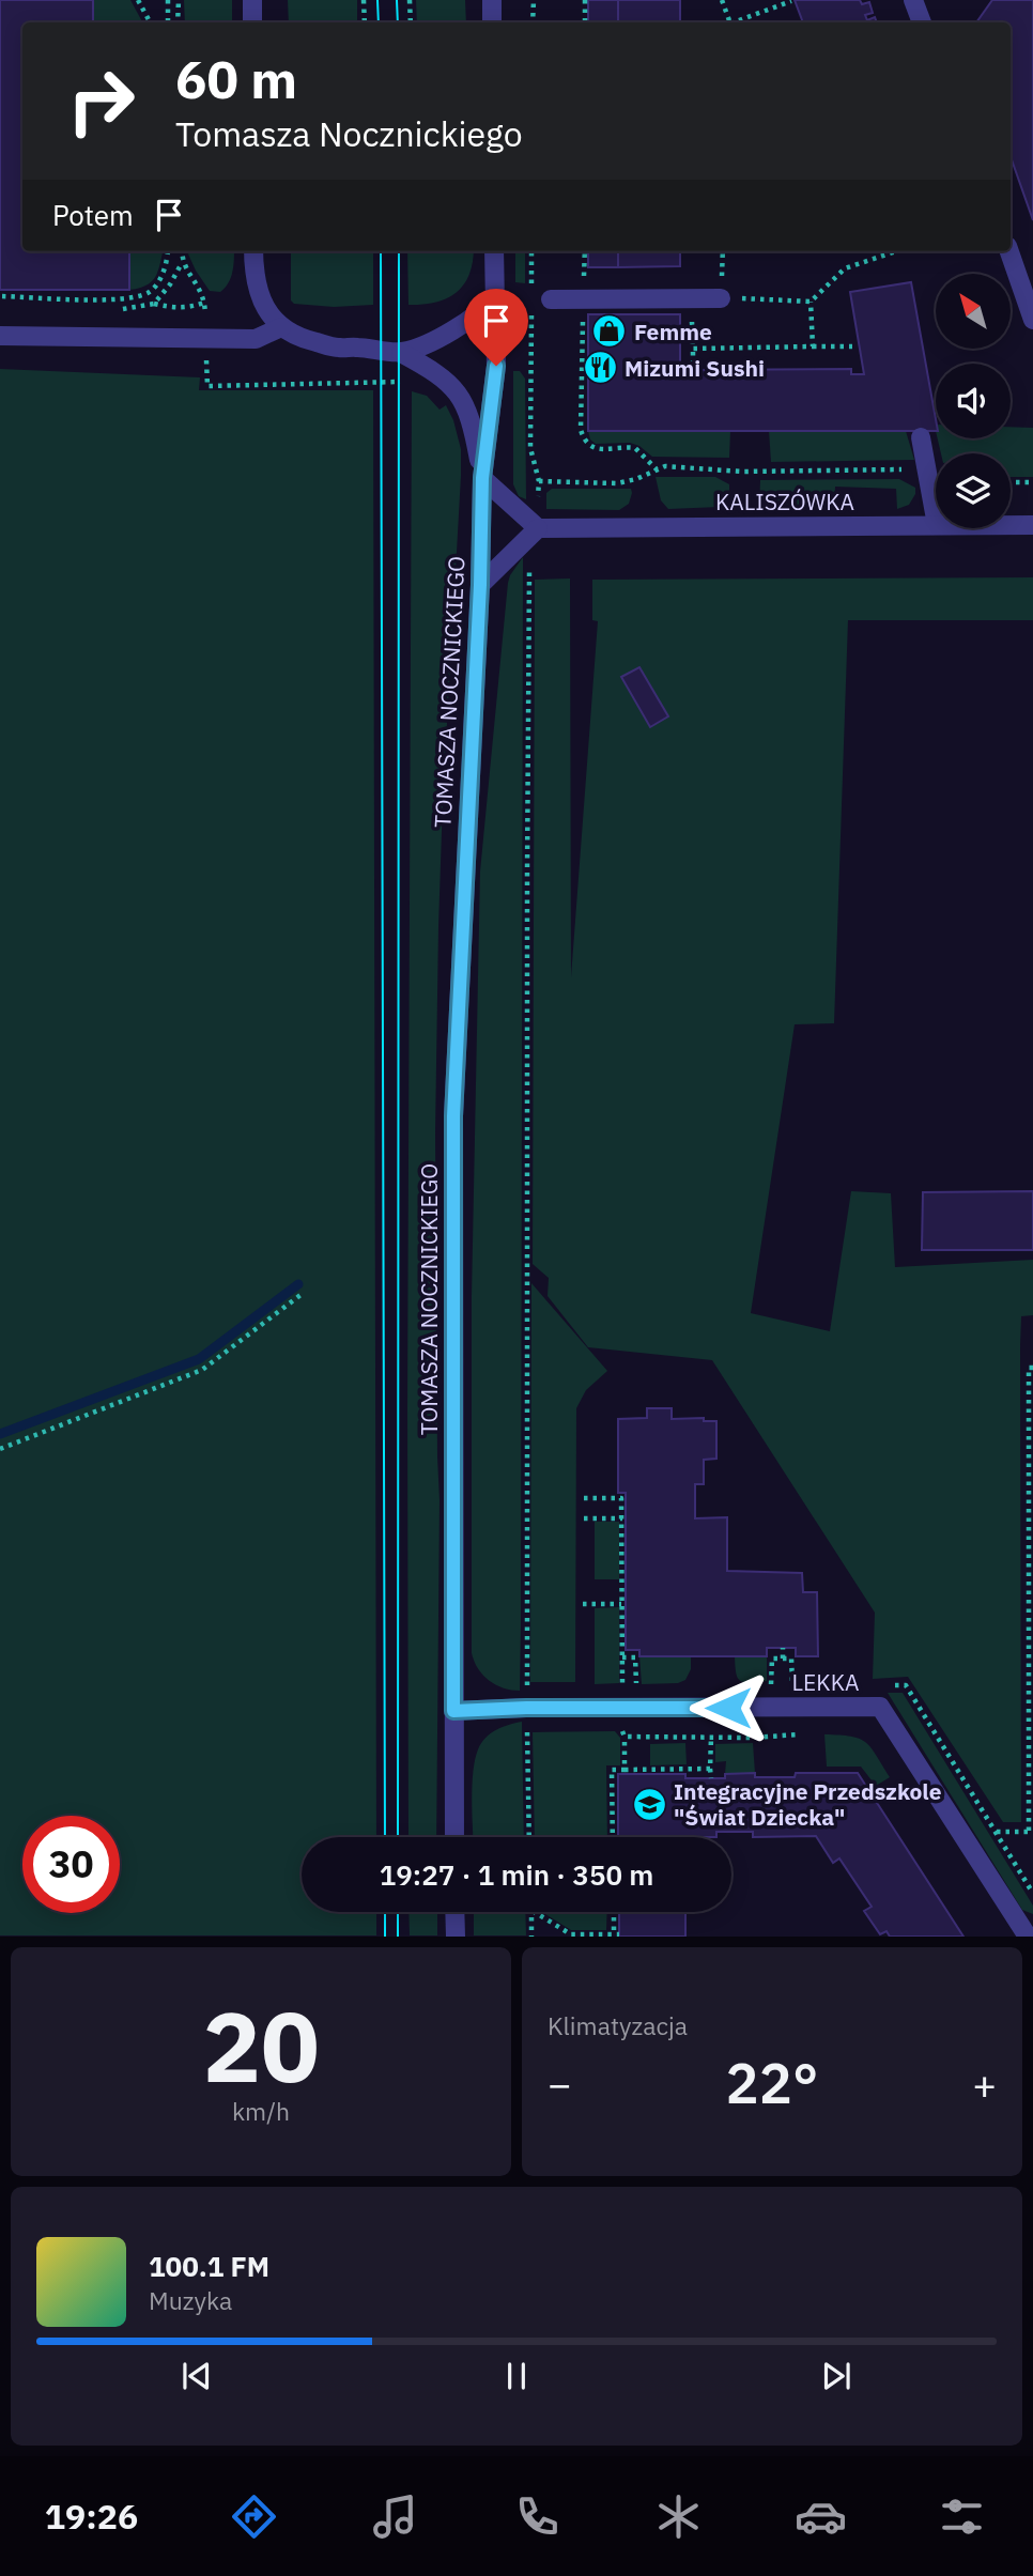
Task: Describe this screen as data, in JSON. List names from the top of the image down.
{
  "streets": {
    "street": ["KALISZÓWKA", "TOMASZA NOCZNICKIEGO", "LEKKA"]
  },
  "crossings": [
    ["TOMASZA NOCZNICKIEGO", "LEKKA"]
  ],
  "places": {
    "shop": ["Femme"],
    "restaurant": ["Mizumi Sushi"],
    "school or university": ["Integracyjne Przedszkole \"Świat Dziecka\""]
  },
  "north": "top left",
  "page": {
    "turn": ["60 m", "Tomasza Nocznickiego"],
    "then": "Potem",
    "limit": "30",
    "trip": "19:27 · 1 min · 350 m",
    "tile": [
      ["20", "km/h"],
      "Klimatyzacja"
    ],
    "heat": ["−", "22°", "+"],
    "song": ["100.1 FM", "Muzyka"],
    "tabs": "19:26"
  }
}
